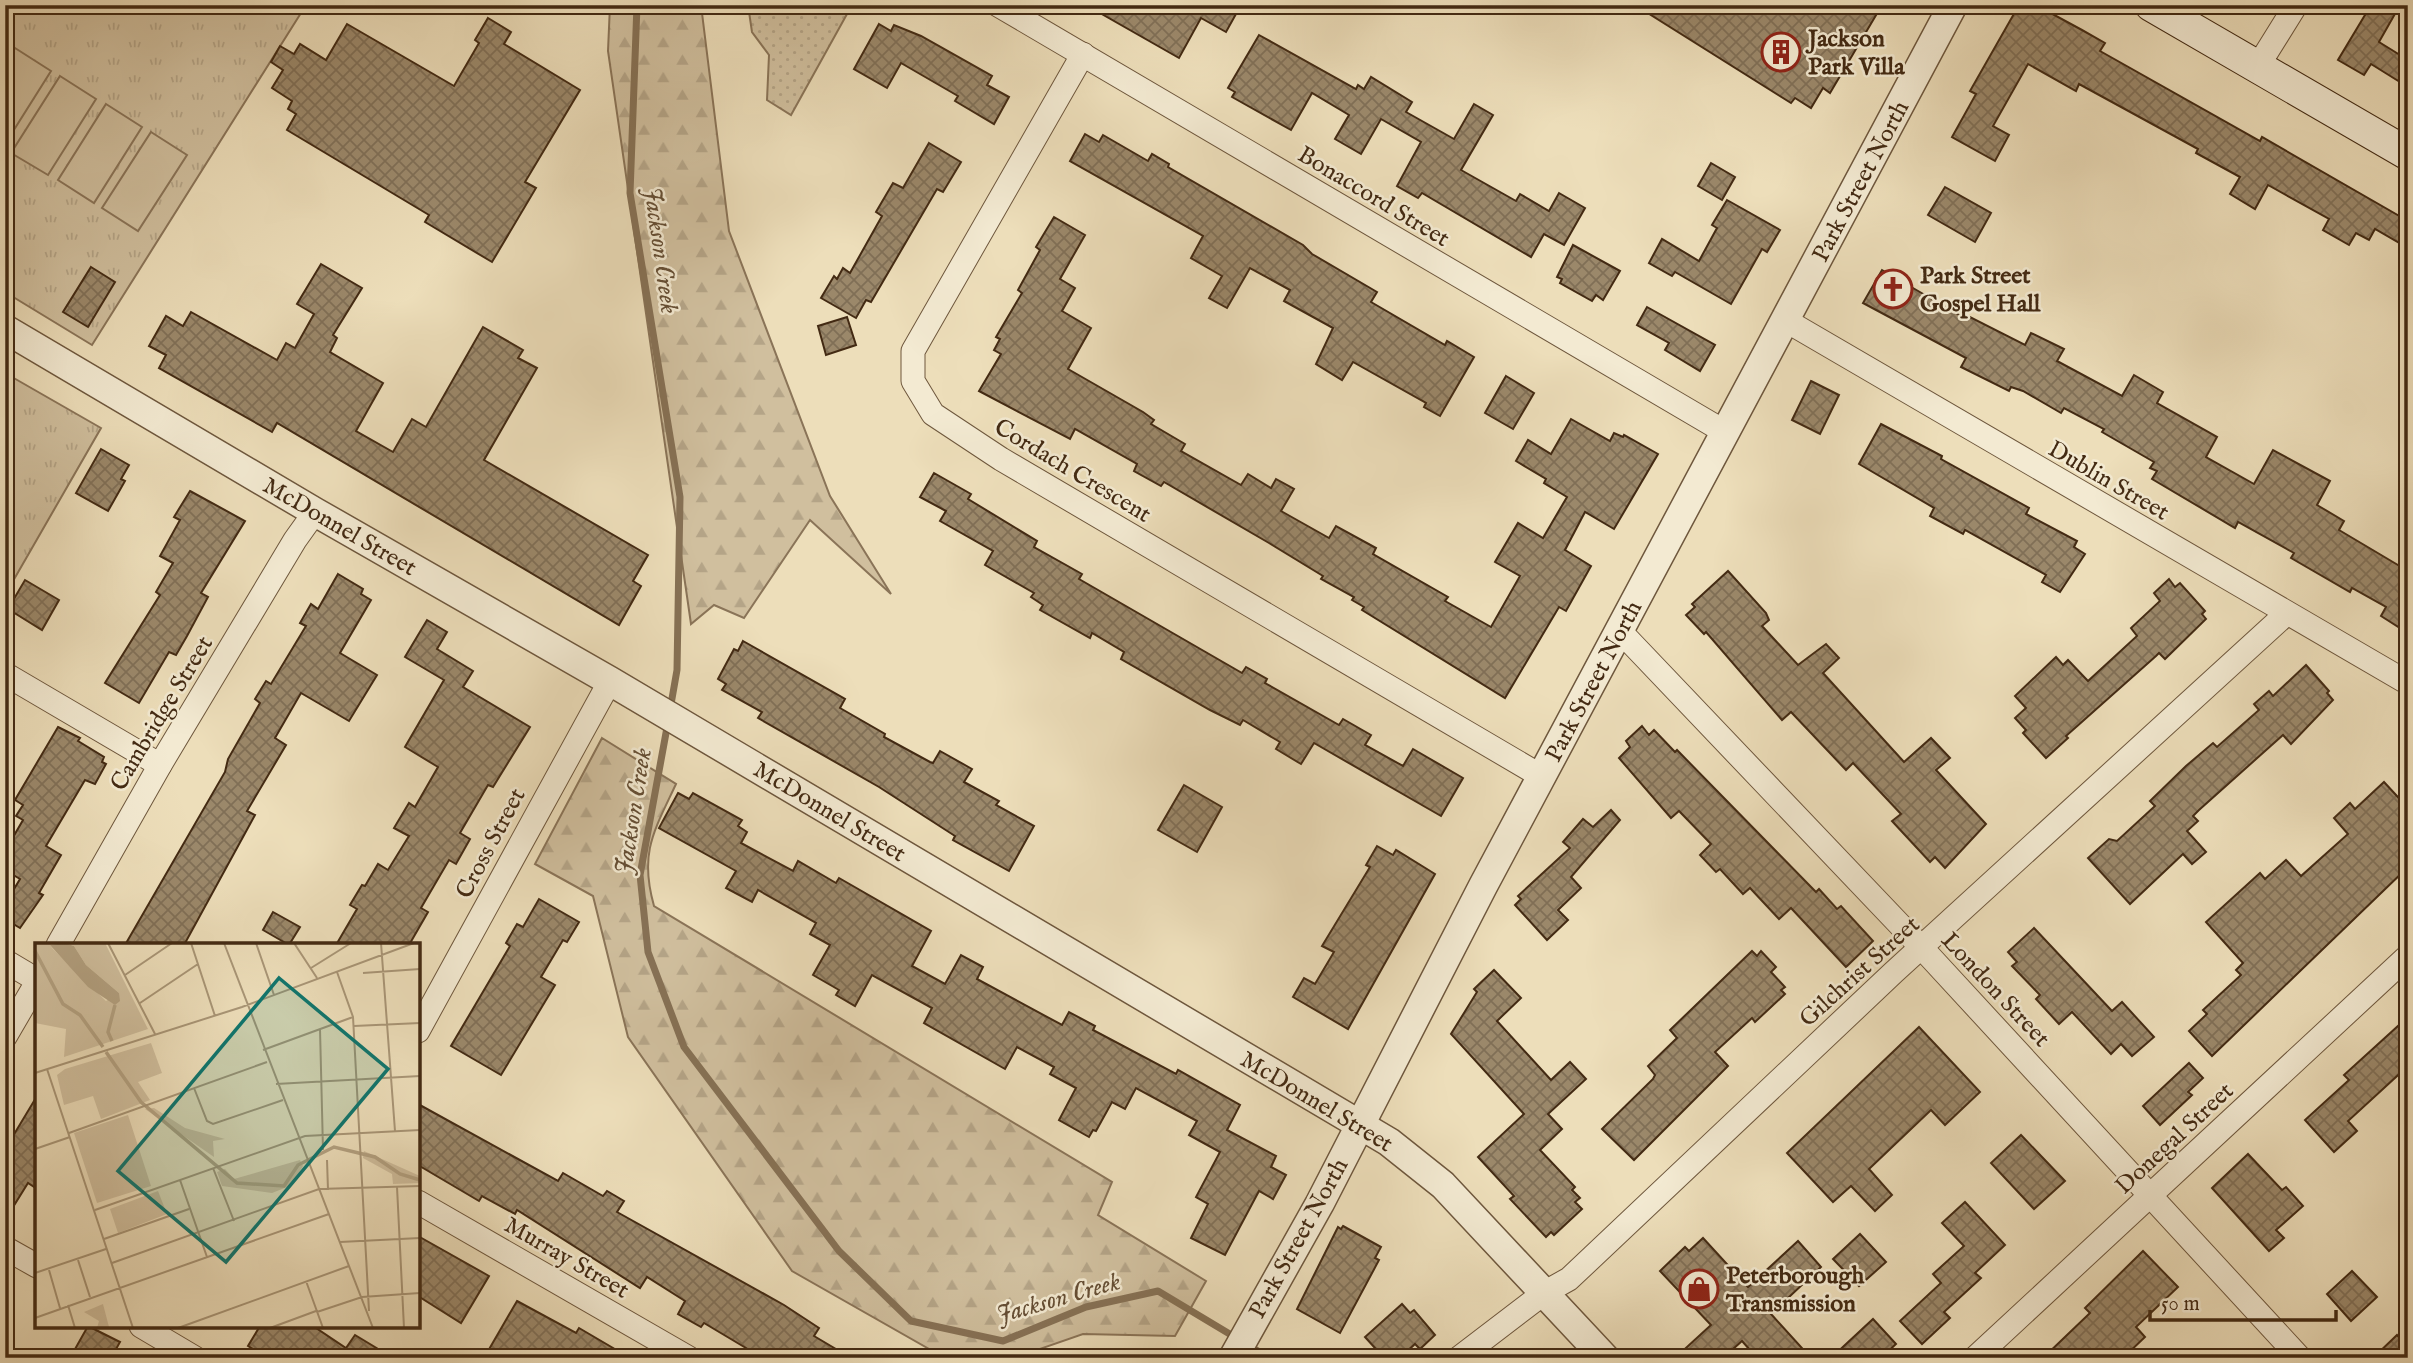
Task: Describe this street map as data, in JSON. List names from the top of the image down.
{
  "streets": {
    "street": [
      "Park Street North",
      "Bonaccord Street",
      "Cordach Crescent",
      "Dublin Street",
      "McDonnel Street",
      "Cambridge Street",
      "Cross Street",
      "Gilchrist Street",
      "London Street",
      "Donegal Street",
      "Murray Street"
    ]
  },
  "crossings": [
    ["Park Street North", "Bonaccord Street"],
    ["Park Street North", "Cordach Crescent"],
    ["Park Street North", "Dublin Street"],
    ["Park Street North", "McDonnel Street"],
    ["Park Street North", "London Street"],
    ["Bonaccord Street", "Cordach Crescent"],
    ["Dublin Street", "Gilchrist Street"],
    ["McDonnel Street", "Cambridge Street"],
    ["McDonnel Street", "Cross Street"],
    ["McDonnel Street", "Gilchrist Street"],
    ["Gilchrist Street", "London Street"],
    ["London Street", "Donegal Street"]
  ],
  "water": ["Jackson Creek"],
  "places": {
    "building": ["Jackson Park Villa"],
    "church": ["Park Street Gospel Hall"],
    "shop": ["Peterborough Transmission"]
  },
  "scale_bar": "50 m"
}
